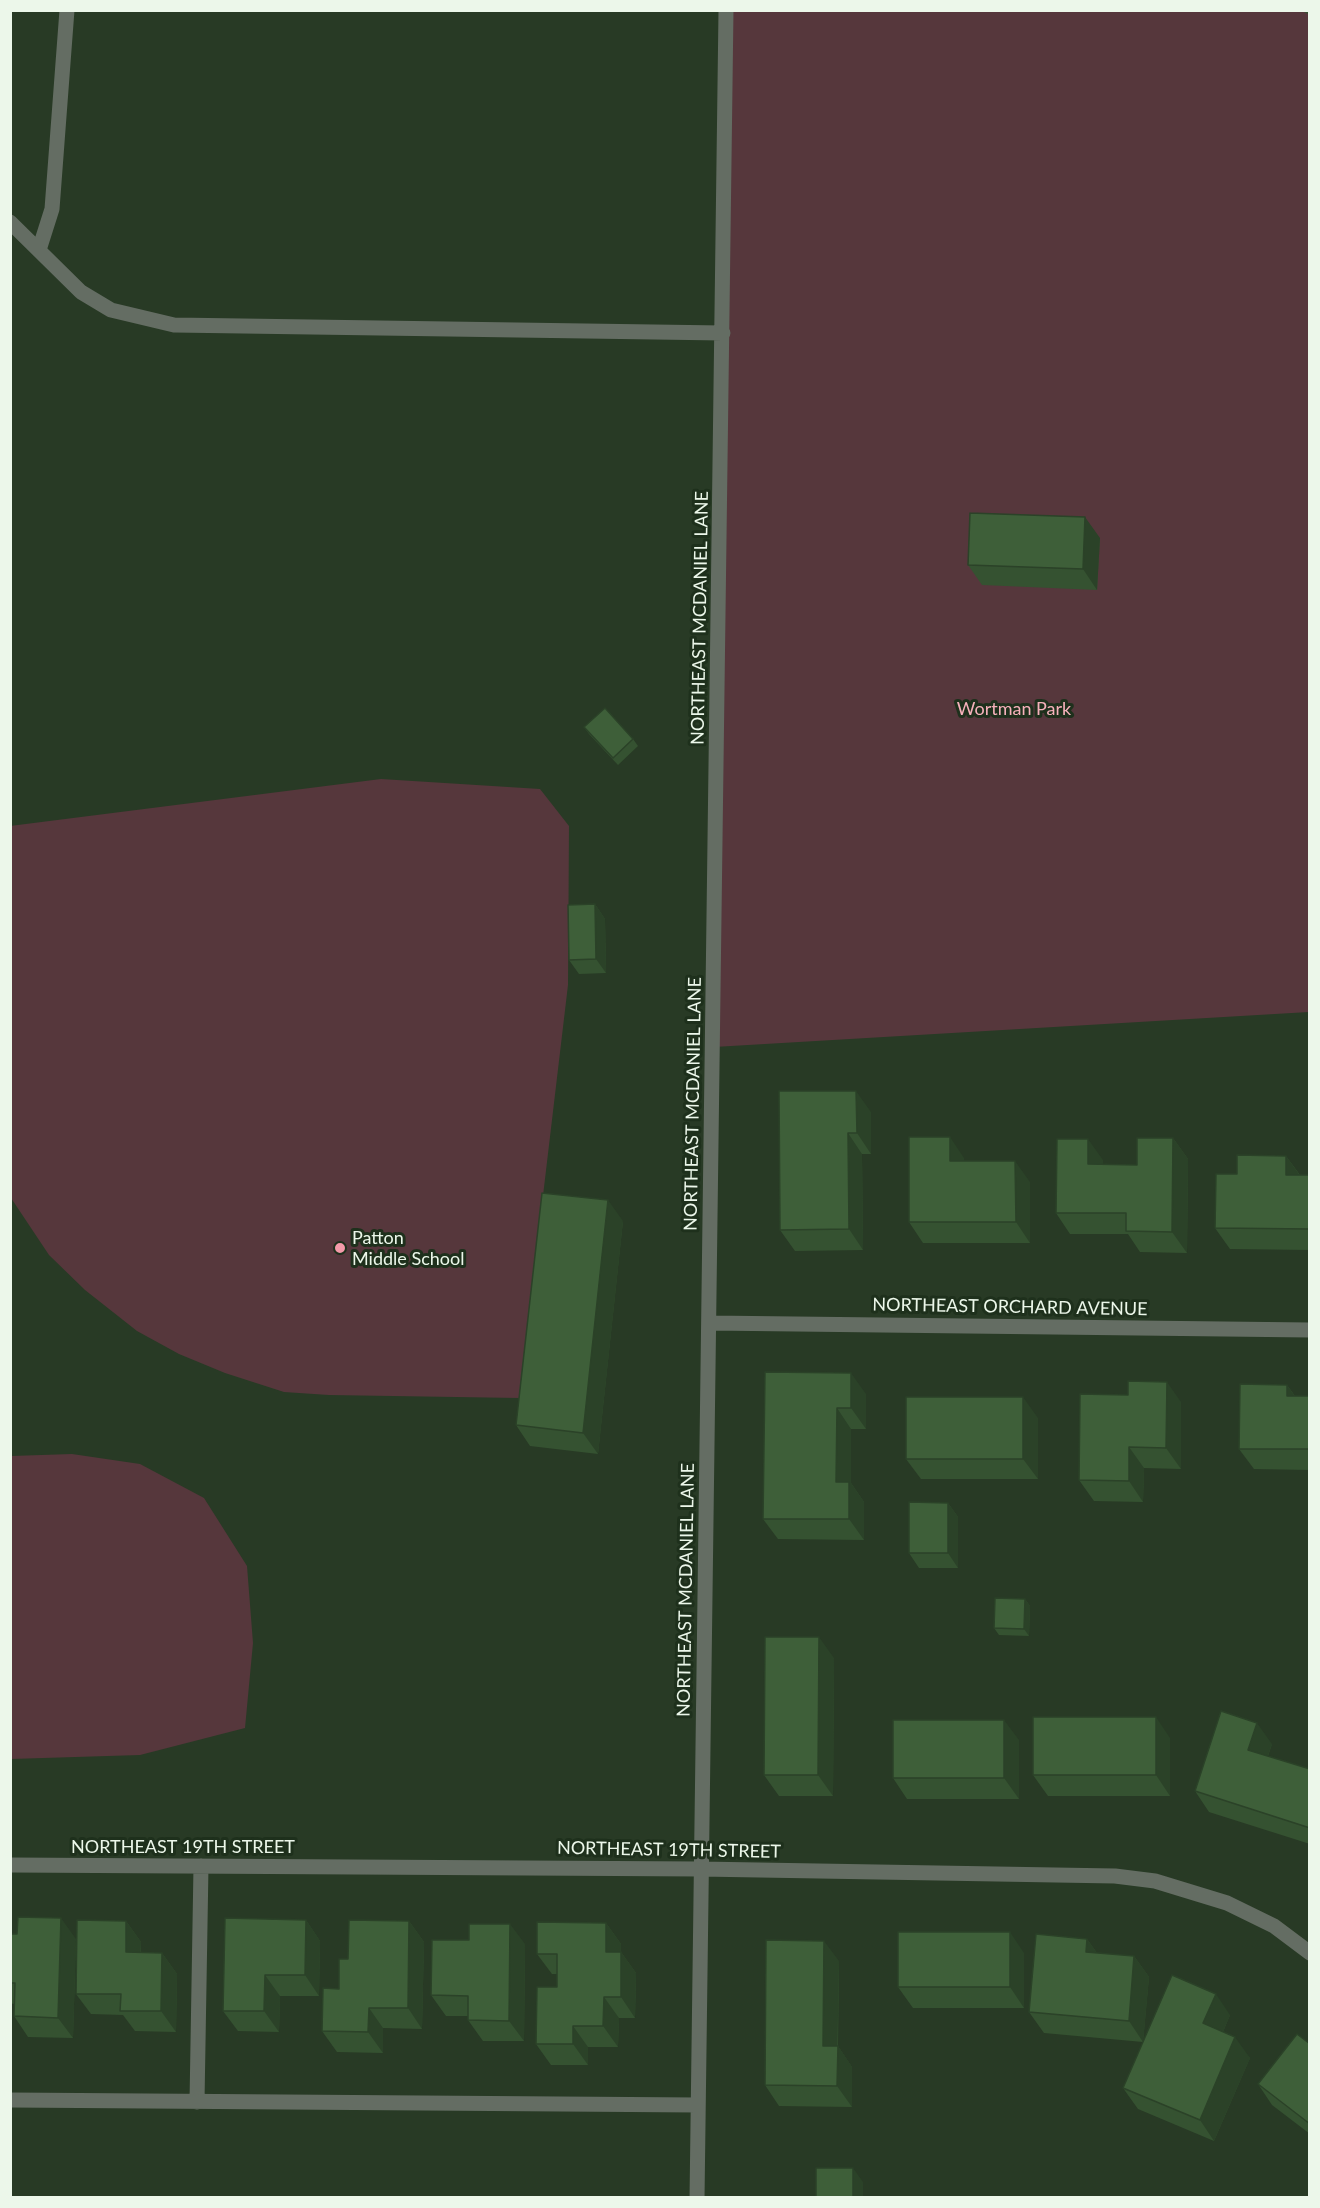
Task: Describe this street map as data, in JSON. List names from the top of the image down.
{
  "streets": {
    "street": ["NORTHEAST MCDANIEL LANE", "NORTHEAST ORCHARD AVENUE", "NORTHEAST 19TH STREET"]
  },
  "crossings": [
    ["NORTHEAST MCDANIEL LANE", "NORTHEAST ORCHARD AVENUE"],
    ["NORTHEAST MCDANIEL LANE", "NORTHEAST 19TH STREET"]
  ],
  "parks": ["Wortman Park"],
  "places": ["Patton Middle School"]
}
